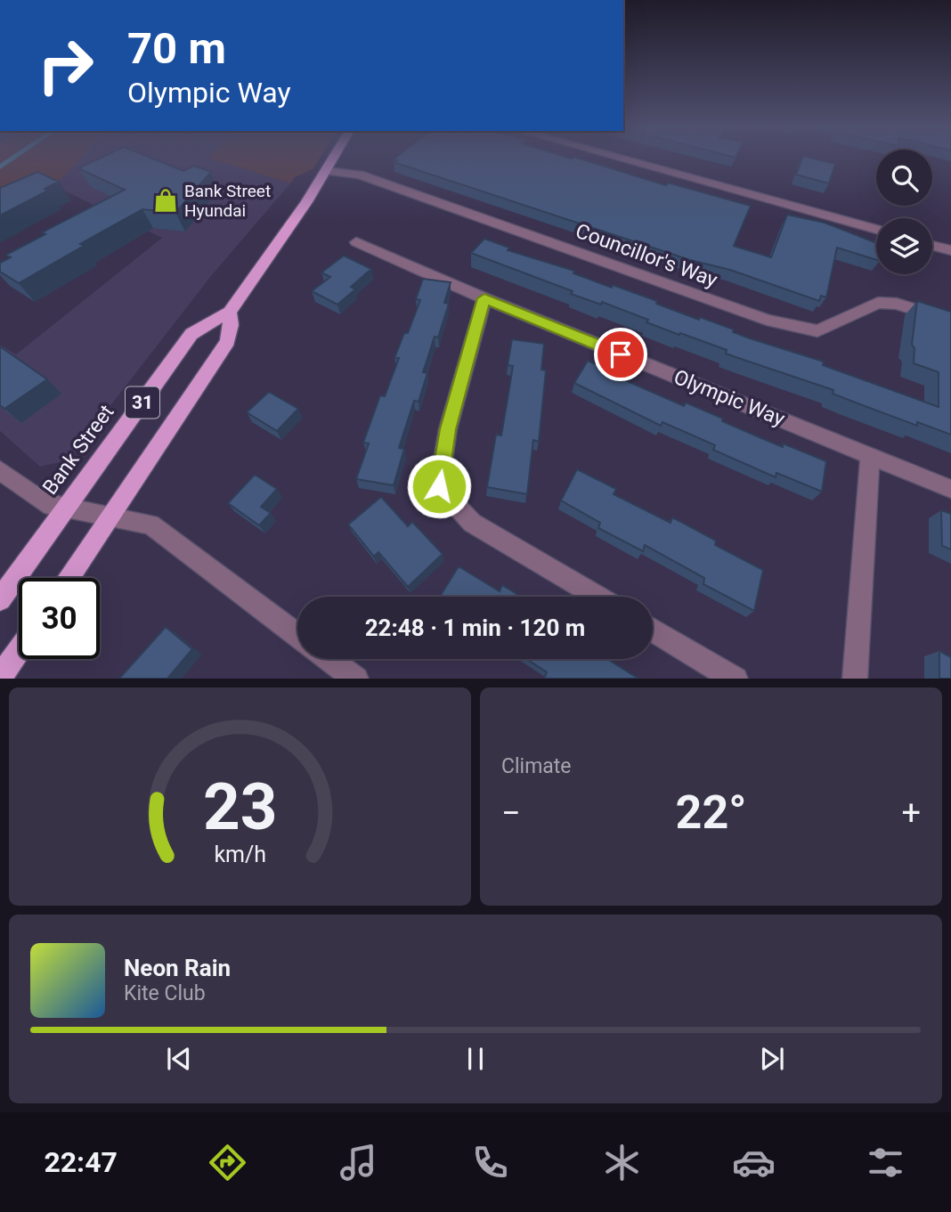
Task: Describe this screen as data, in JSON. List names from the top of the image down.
{
  "streets": {
    "main road": ["31", "Bank Street"],
    "street": ["Councillor's Way", "Olympic Way"]
  },
  "crossings": [
    ["Councillor's Way", "Bank Street"],
    ["31", "Bank Street"]
  ],
  "places": {
    "shop": ["Bank Street Hyundai"]
  },
  "page": {
    "turn": ["70 m", "Olympic Way"],
    "limit": "30",
    "trip": "22:48 · 1 min · 120 m",
    "tile": "Climate",
    "heat": ["−", "22°", "+"],
    "song": ["Neon Rain", "Kite Club"],
    "tabs": "22:47",
    "gauge": ["23", "km/h"]
  }
}
